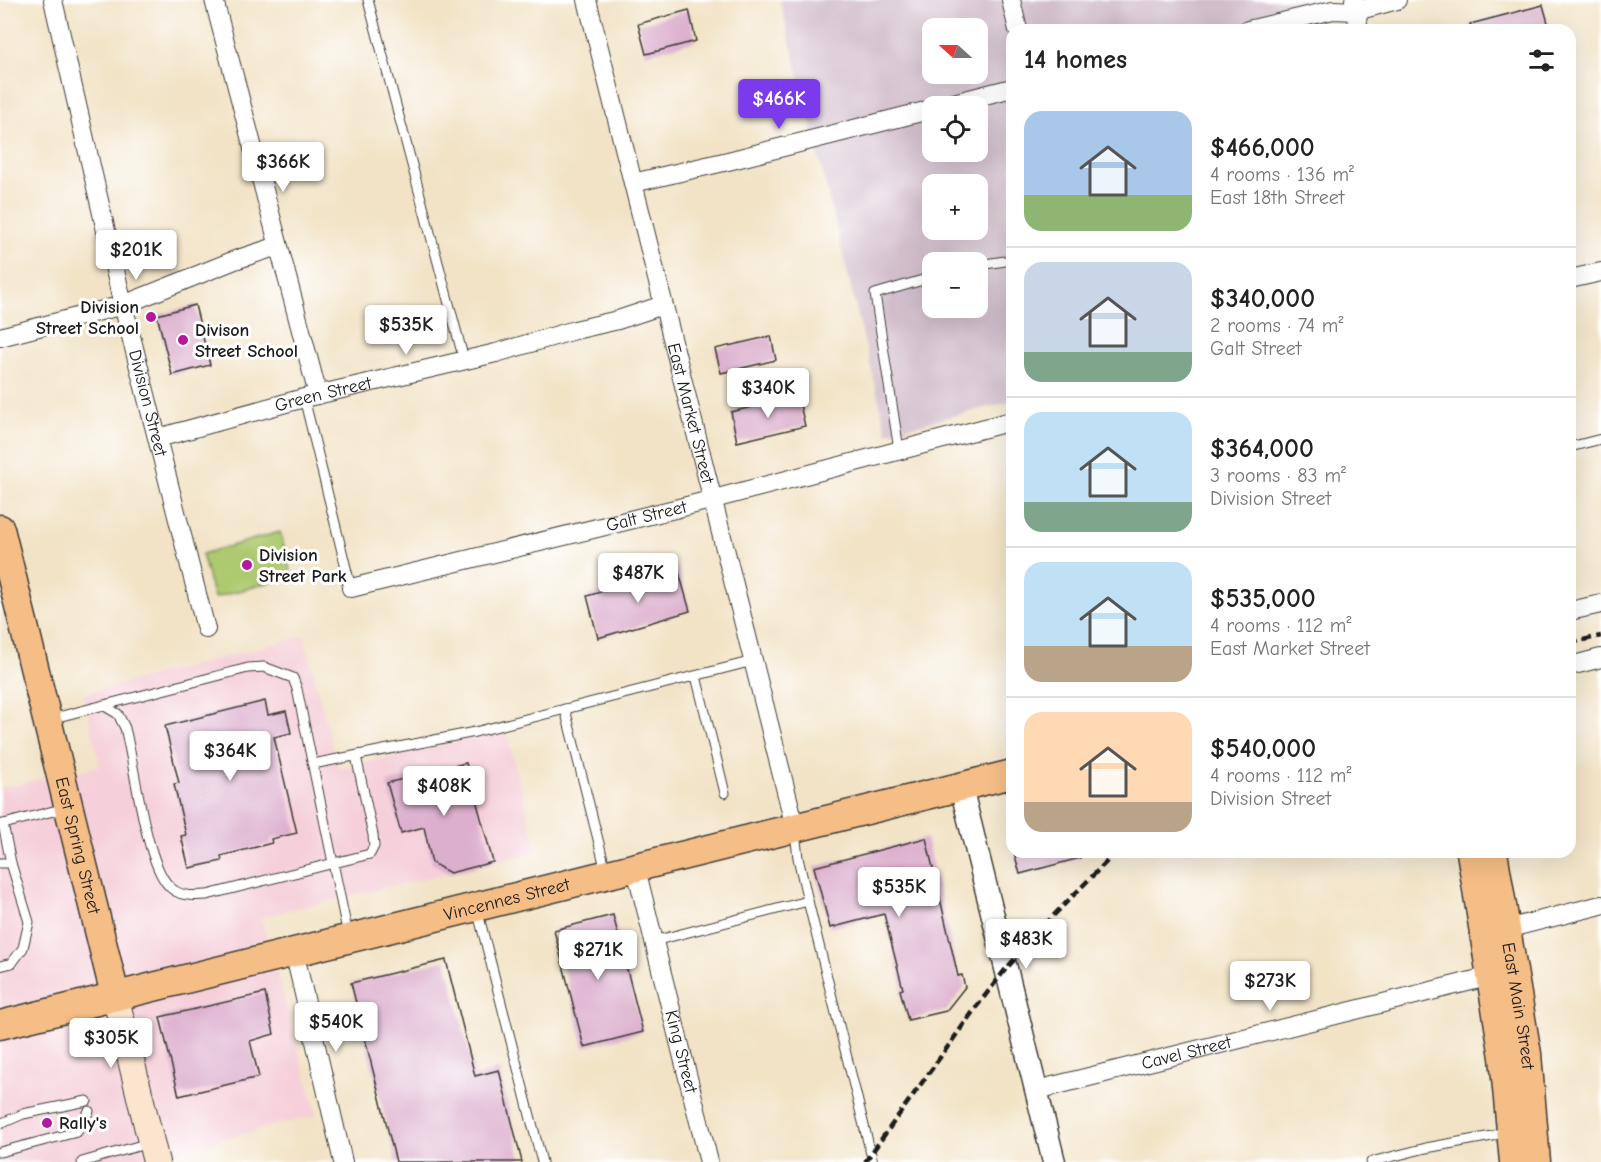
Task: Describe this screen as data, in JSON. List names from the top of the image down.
{
  "streets": {
    "main road": ["East Spring Street", "Vincennes Street", "East Main Street"],
    "street": [
      "Green Street",
      "Division Street",
      "East Market Street",
      "Galt Street",
      "King Street",
      "Cavel Street"
    ]
  },
  "crossings": [
    ["Green Street", "Division Street"],
    ["Green Street", "East Market Street"],
    ["East Market Street", "Galt Street"],
    ["East Market Street", "Vincennes Street"],
    ["East Spring Street", "Vincennes Street"],
    ["Vincennes Street", "King Street"],
    ["East Main Street", "Cavel Street"]
  ],
  "places": [
    "Division Street School",
    "Divison Street School",
    "Division Street Park",
    "Rally's"
  ],
  "north": "left",
  "page": {
    "map_buttons": ["+", "−"],
    "heading": "14 homes",
    "price": [
      "$466K",
      "$366K",
      "$201K",
      "$535K",
      "$340K",
      "$487K",
      "$364K",
      "$408K",
      "$535K",
      "$483K",
      "$271K",
      "$273K",
      "$540K",
      "$305K"
    ],
    "list": [
      {
        "name": "$466,000",
        "note": "4 rooms · 136 m² · East 18th Street"
      },
      {
        "name": "$340,000",
        "note": "2 rooms · 74 m² · Galt Street"
      },
      {
        "name": "$364,000",
        "note": "3 rooms · 83 m² · Division Street"
      },
      {
        "name": "$535,000",
        "note": "4 rooms · 112 m² · East Market Street"
      },
      {
        "name": "$540,000",
        "note": "4 rooms · 112 m² · Division Street"
      }
    ]
  }
}
